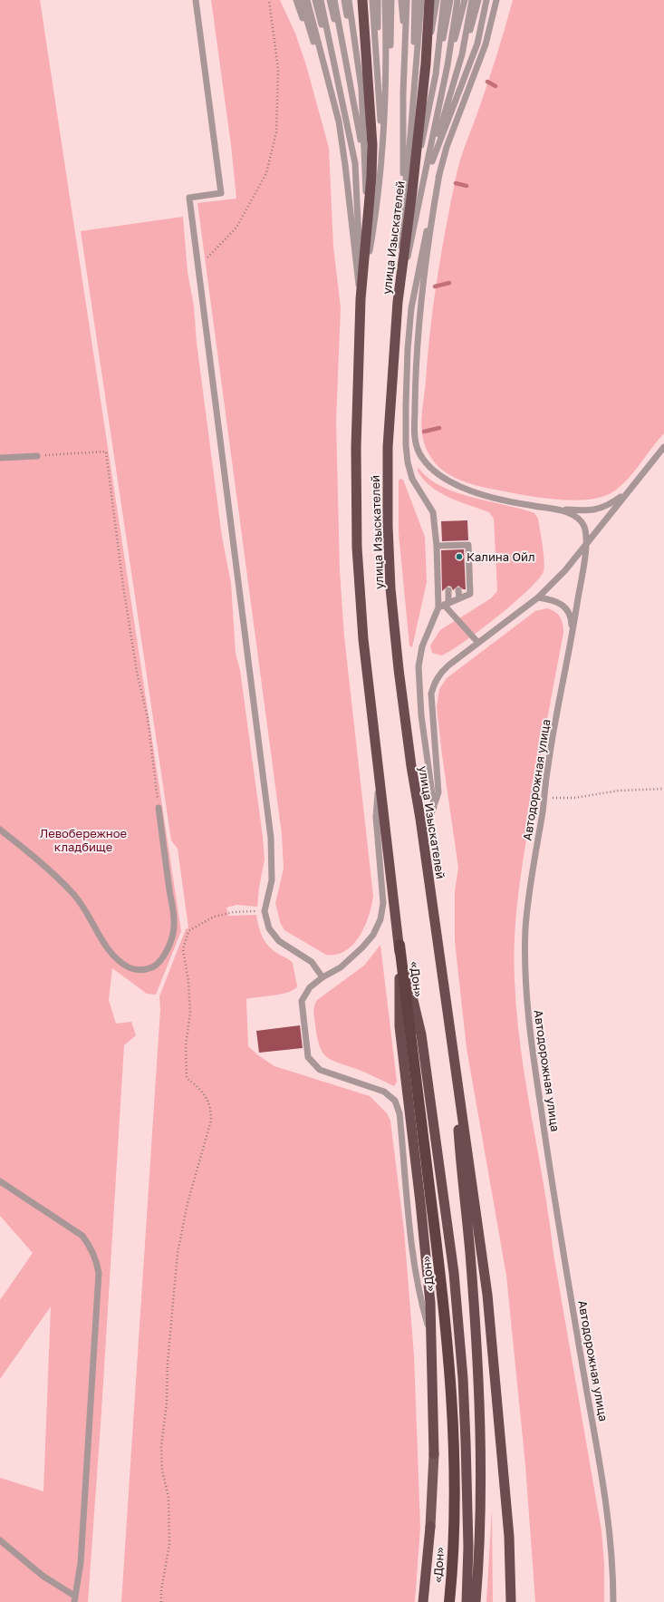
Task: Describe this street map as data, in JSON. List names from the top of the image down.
{
  "streets": {
    "highway": ["улица Изыскателей", "«Дон»"],
    "lane": ["Автодорожная улица"]
  },
  "crossings": [
    ["улица Изыскателей", "«Дон»"]
  ],
  "parks": ["Левобережное кладбище"],
  "places": ["Калина Ойл"]
}
